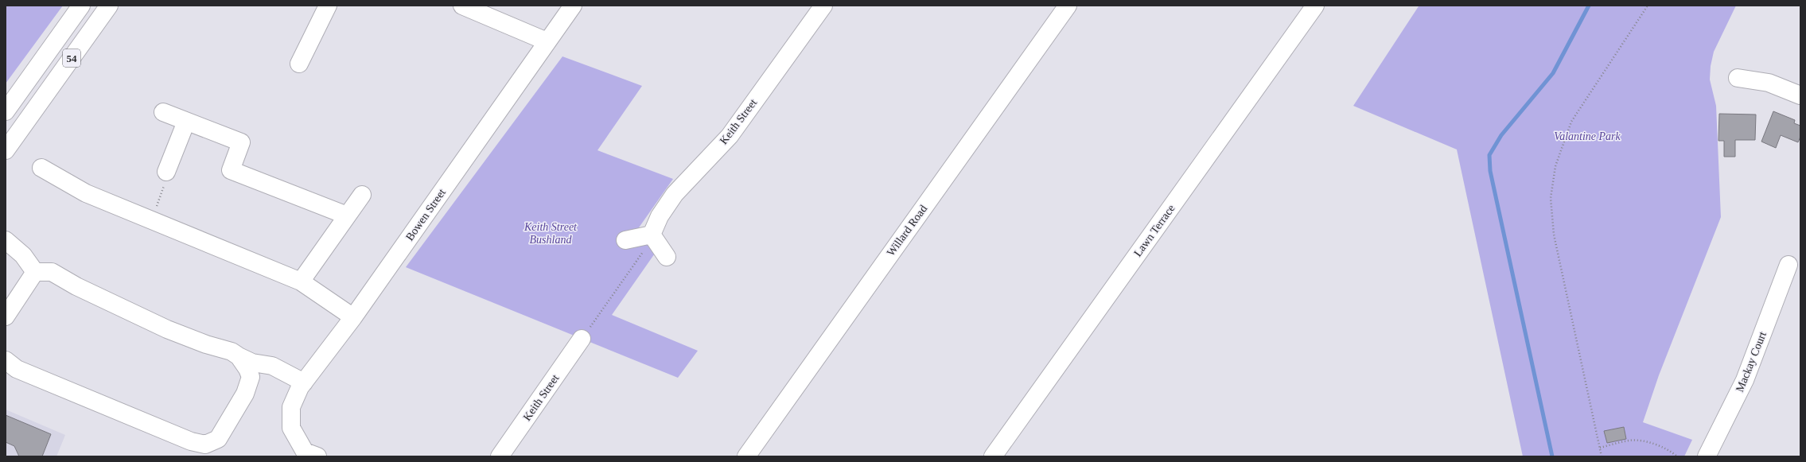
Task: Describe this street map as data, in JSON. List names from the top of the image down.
{
  "streets": {
    "street": [
      "54",
      "Keith Street",
      "Bowen Street",
      "Willard Road",
      "Lawn Terrace",
      "Mackay Court"
    ]
  },
  "parks": ["Valantine Park", "Keith Street Bushland"]
}
